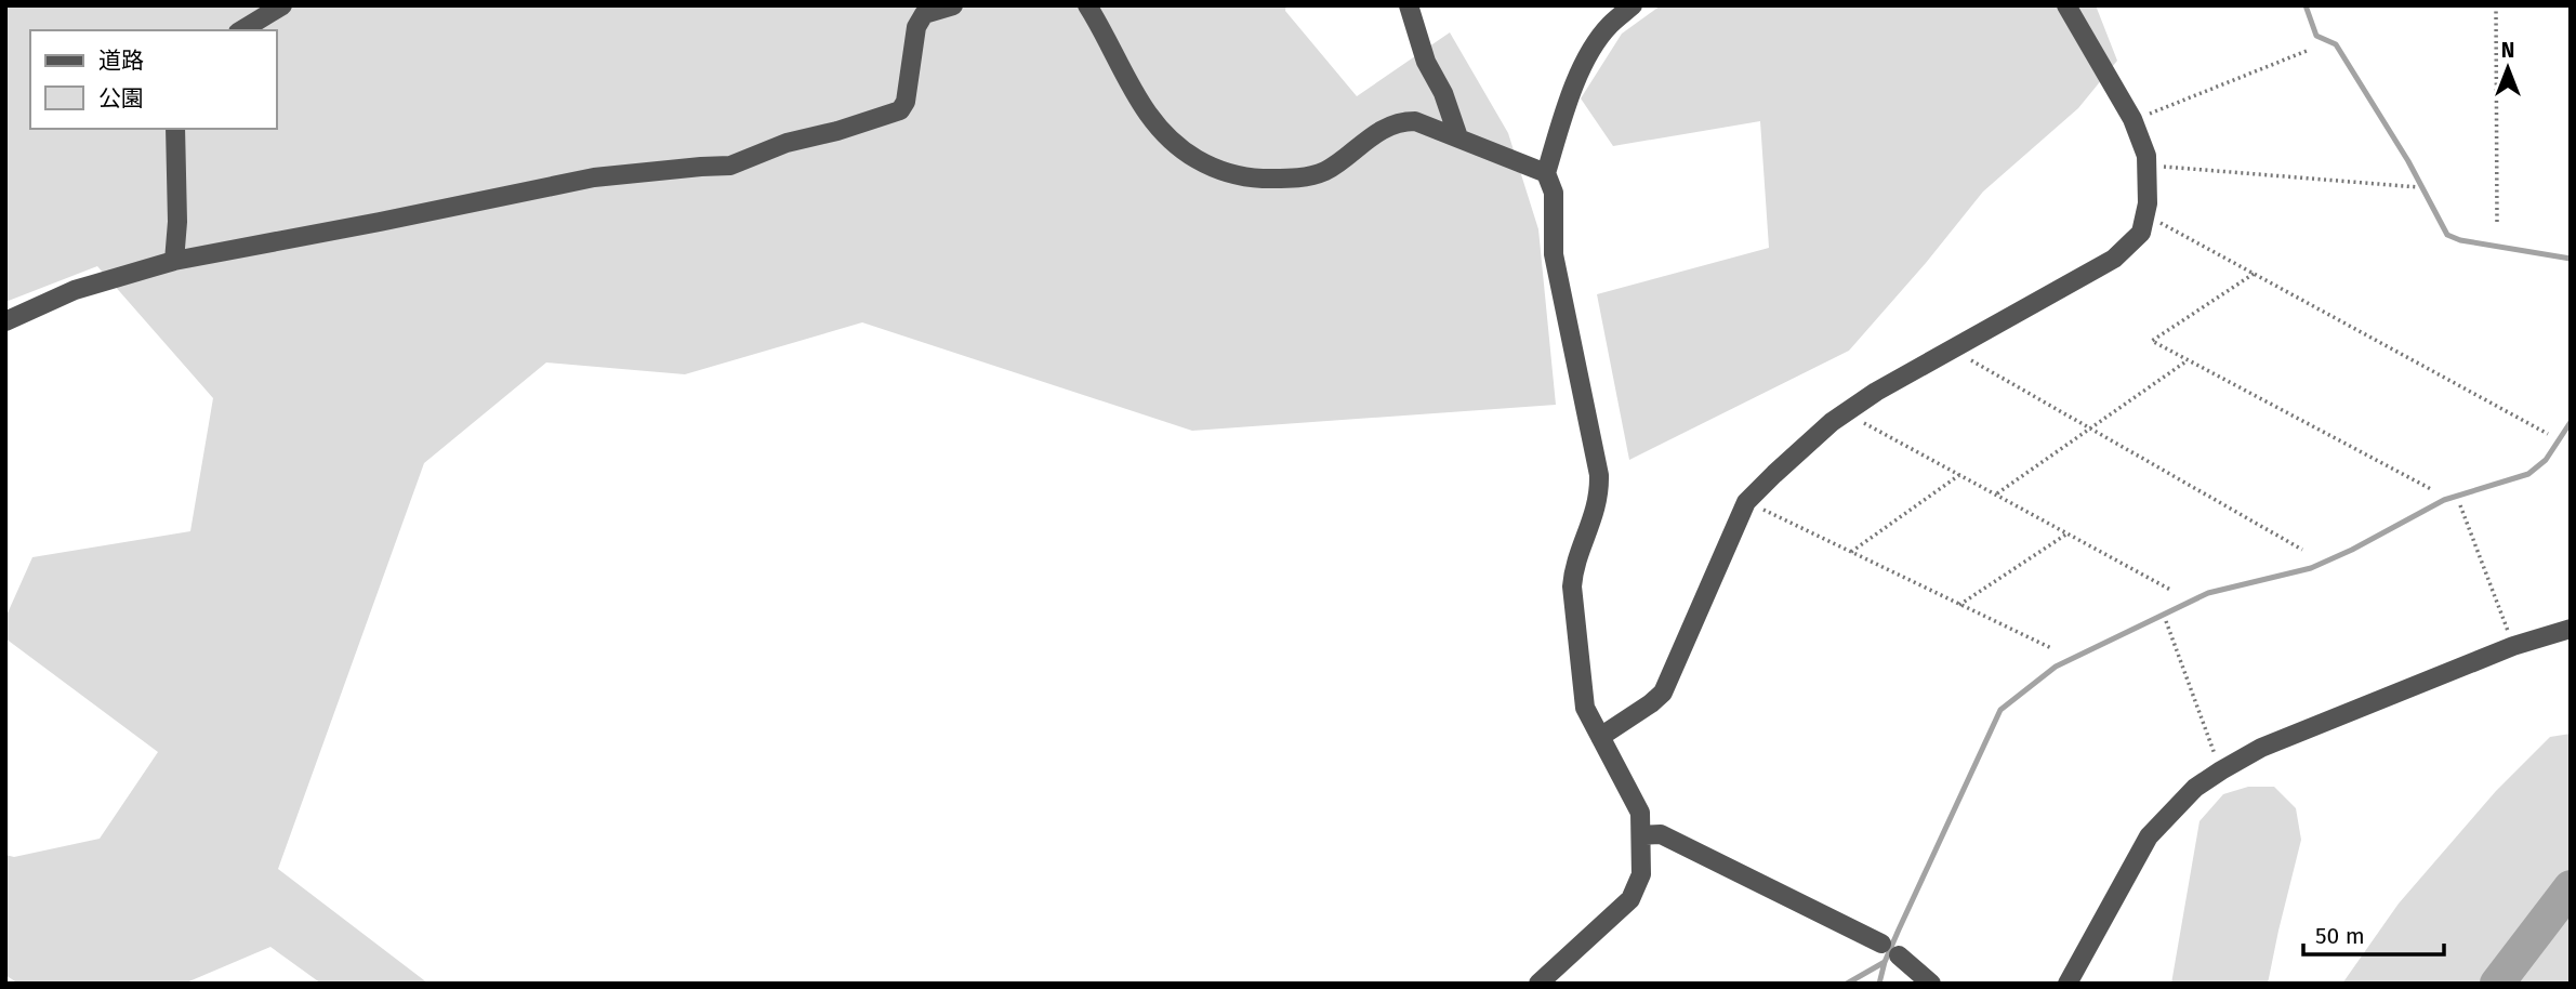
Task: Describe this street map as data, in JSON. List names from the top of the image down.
{
  "legend": ["道路", "公園"],
  "scale_bar": "50 m",
  "north": "top"
}
